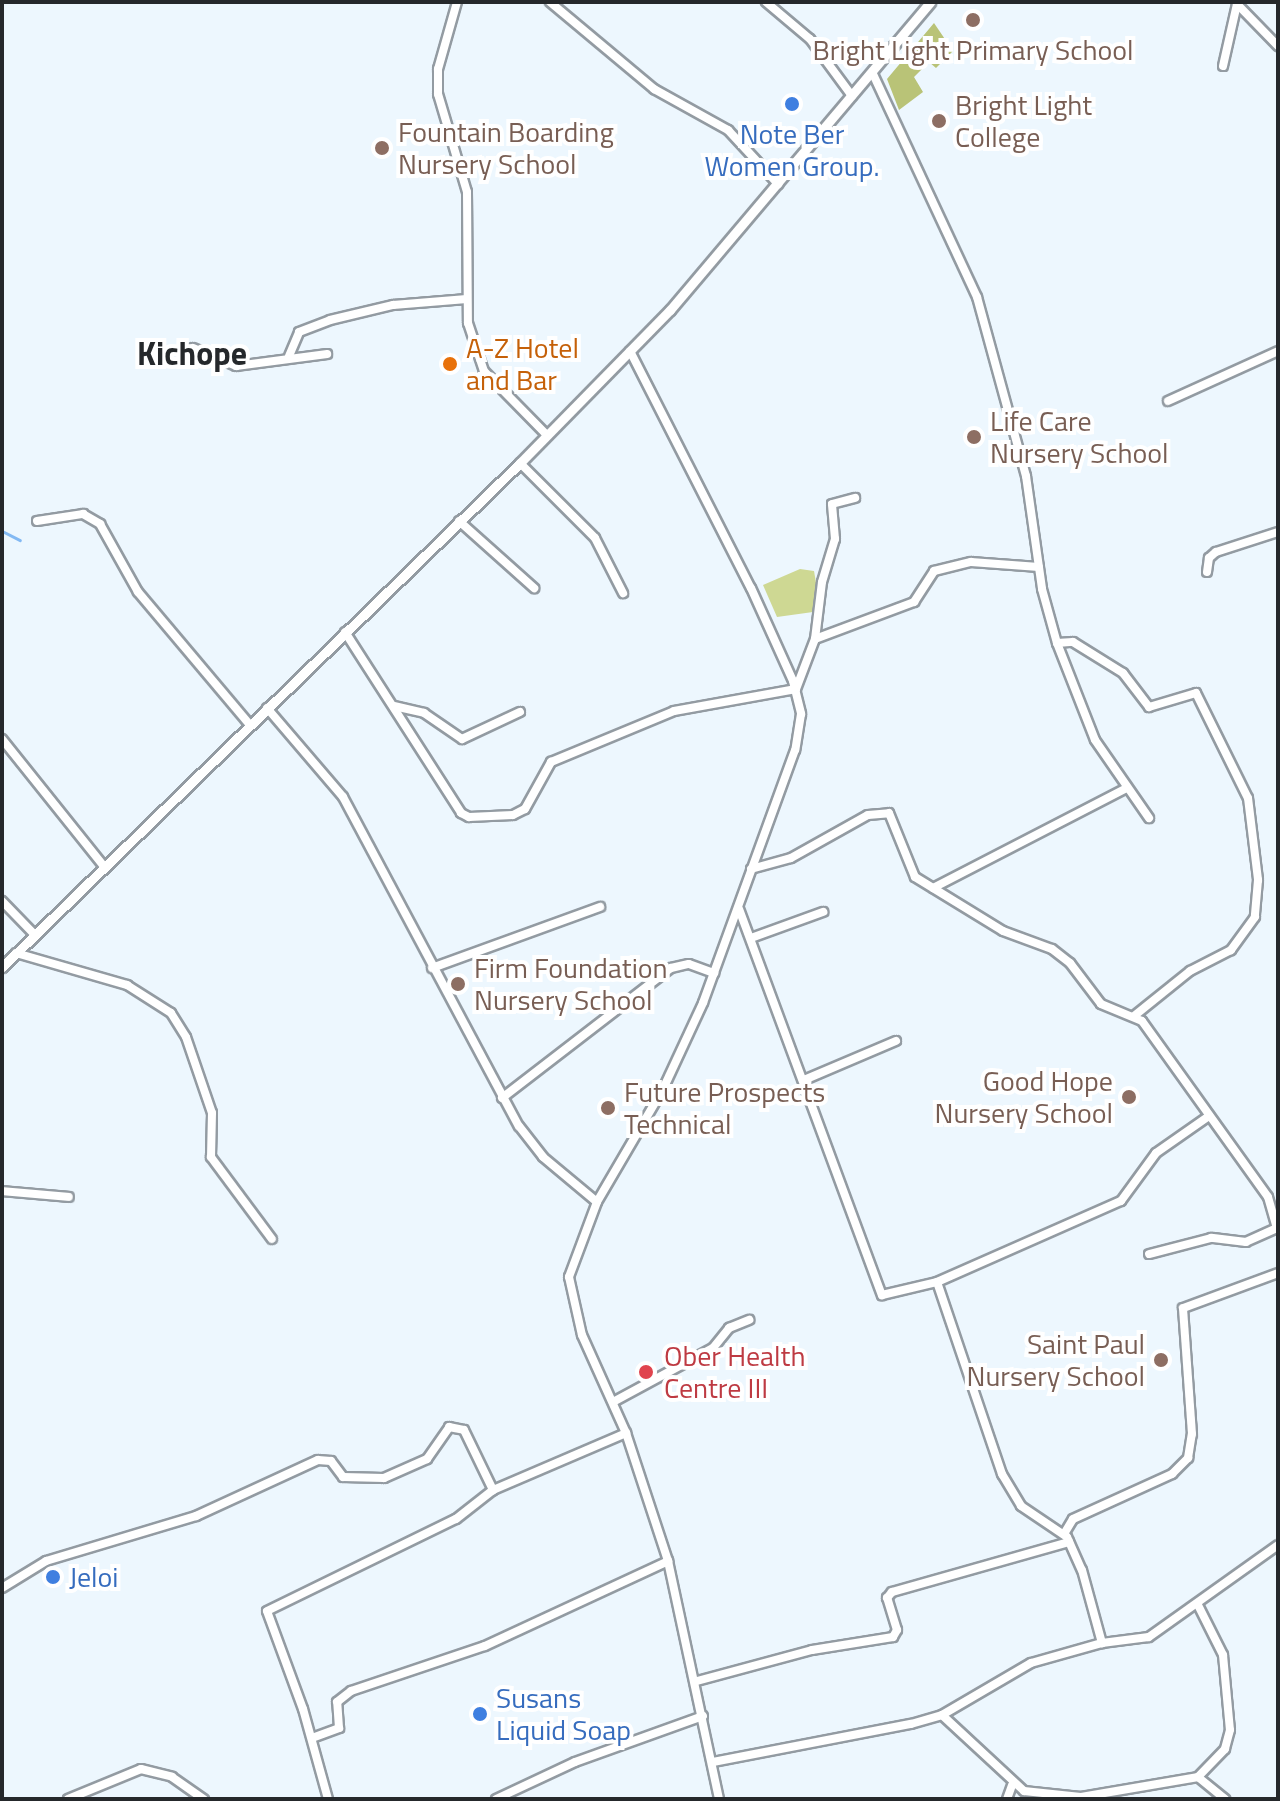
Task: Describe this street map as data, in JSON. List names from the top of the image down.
{
  "districts": ["Kichope"],
  "places": [
    "Bright Light Primary School",
    "Note Ber Women Group.",
    "Bright Light College",
    "Fountain Boarding Nursery School",
    "A-Z Hotel and Bar",
    "Life Care Nursery School",
    "Firm Foundation Nursery School",
    "Good Hope Nursery School",
    "Future Prospects Technical",
    "Saint Paul Nursery School",
    "Ober Health Centre III",
    "Jeloi",
    "Susans Liquid Soap"
  ]
}
